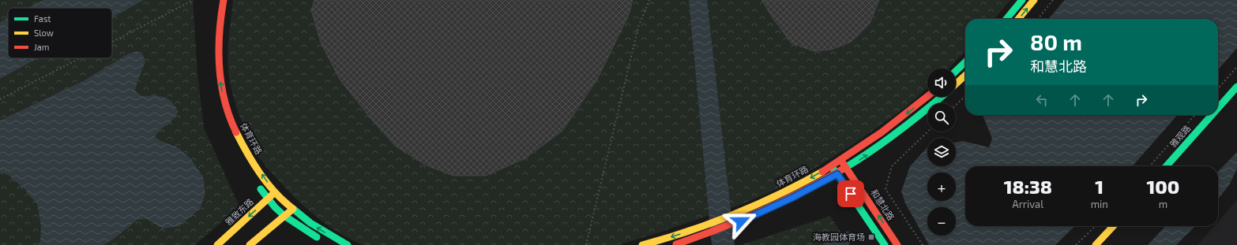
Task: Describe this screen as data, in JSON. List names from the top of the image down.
{
  "streets": {
    "main road": [
      "雅观路",
      "体育环路",
      "和慧北路",
      "雅致东路"
    ]
  },
  "crossings": [
    ["体育环路", "和慧北路"],
    ["体育环路", "雅致东路"]
  ],
  "places": {
    "transit": ["海教园体育场"]
  },
  "legend": ["Fast", "Slow", "Jam"],
  "page": {
    "turn": ["80 m", "和慧北路"],
    "map_buttons": ["+", "−"],
    "eta": [
      "18:38",
      "Arrival",
      "1",
      "min",
      "100",
      "m"
    ]
  }
}
